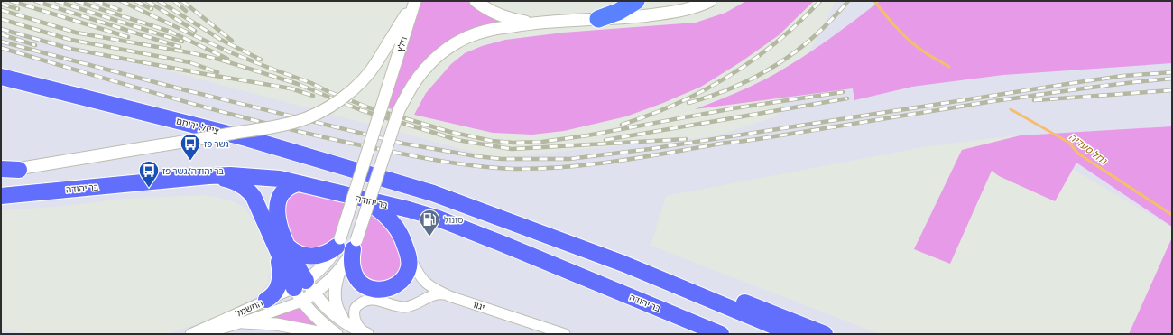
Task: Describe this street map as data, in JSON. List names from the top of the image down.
{
  "streets": {
    "highway": ["צייזל, ירוחם", "בר יהודה"],
    "street": ["חלץ", "יגור", "החשמל"]
  },
  "water": ["נחל סעדיה"],
  "places": {
    "bus stop": ["גשר פז", "בר יהודה/גשר פז"],
    "fuel station": ["סונול"]
  }
}
